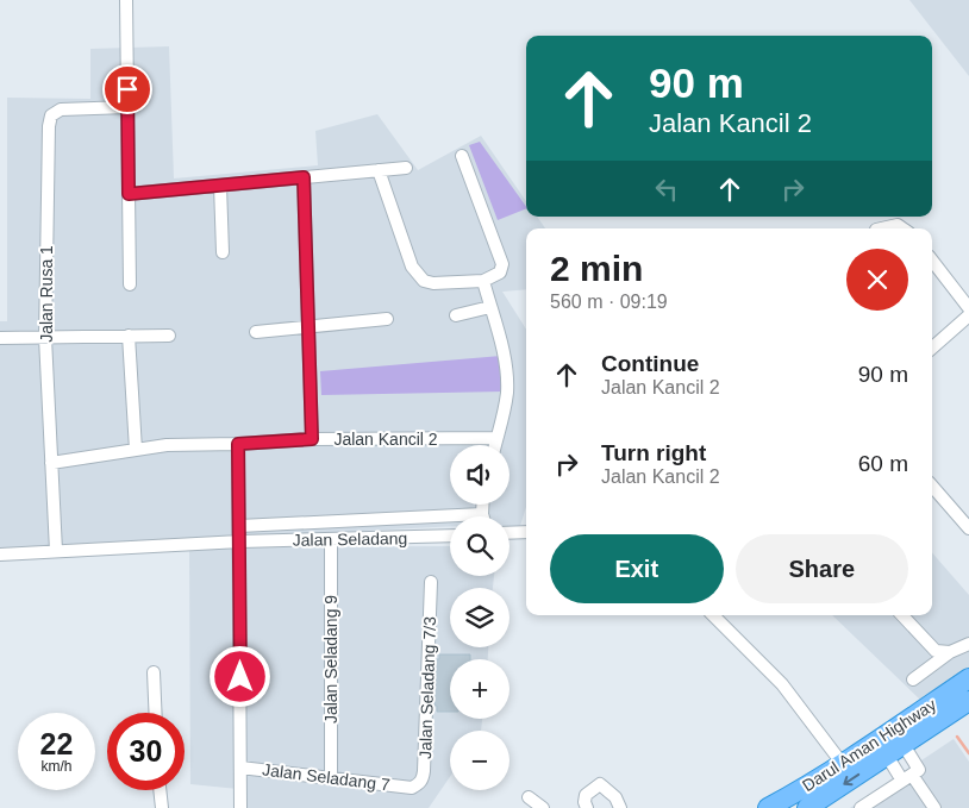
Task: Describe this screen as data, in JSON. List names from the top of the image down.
{
  "streets": {
    "highway": ["Darul Aman Highway"],
    "street": [
      "Jalan Rusa 1",
      "Jalan Kancil 2",
      "Jalan Seladang",
      "Jalan Seladang 9",
      "Jalan Seladang 7/3",
      "Jalan Seladang 7"
    ]
  },
  "crossings": [
    ["Jalan Rusa 1", "Jalan Kancil 2"],
    ["Jalan Rusa 1", "Jalan Seladang"],
    ["Jalan Seladang", "Jalan Seladang 9"],
    ["Jalan Seladang 9", "Jalan Seladang 7"],
    ["Jalan Seladang 7/3", "Jalan Seladang 7"]
  ],
  "page": {
    "turn": ["90 m", "Jalan Kancil 2"],
    "heading": ["2 min", "560 m · 09:19"],
    "list": [
      {
        "name": "Continue",
        "note": "Jalan Kancil 2",
        "value": "90 m"
      },
      {
        "name": "Turn right",
        "note": "Jalan Kancil 2",
        "value": "60 m"
      }
    ],
    "map_buttons": ["+", "−"],
    "buttons": ["Exit", "Share"],
    "speed": "22 km/h",
    "limit": "30"
  }
}
